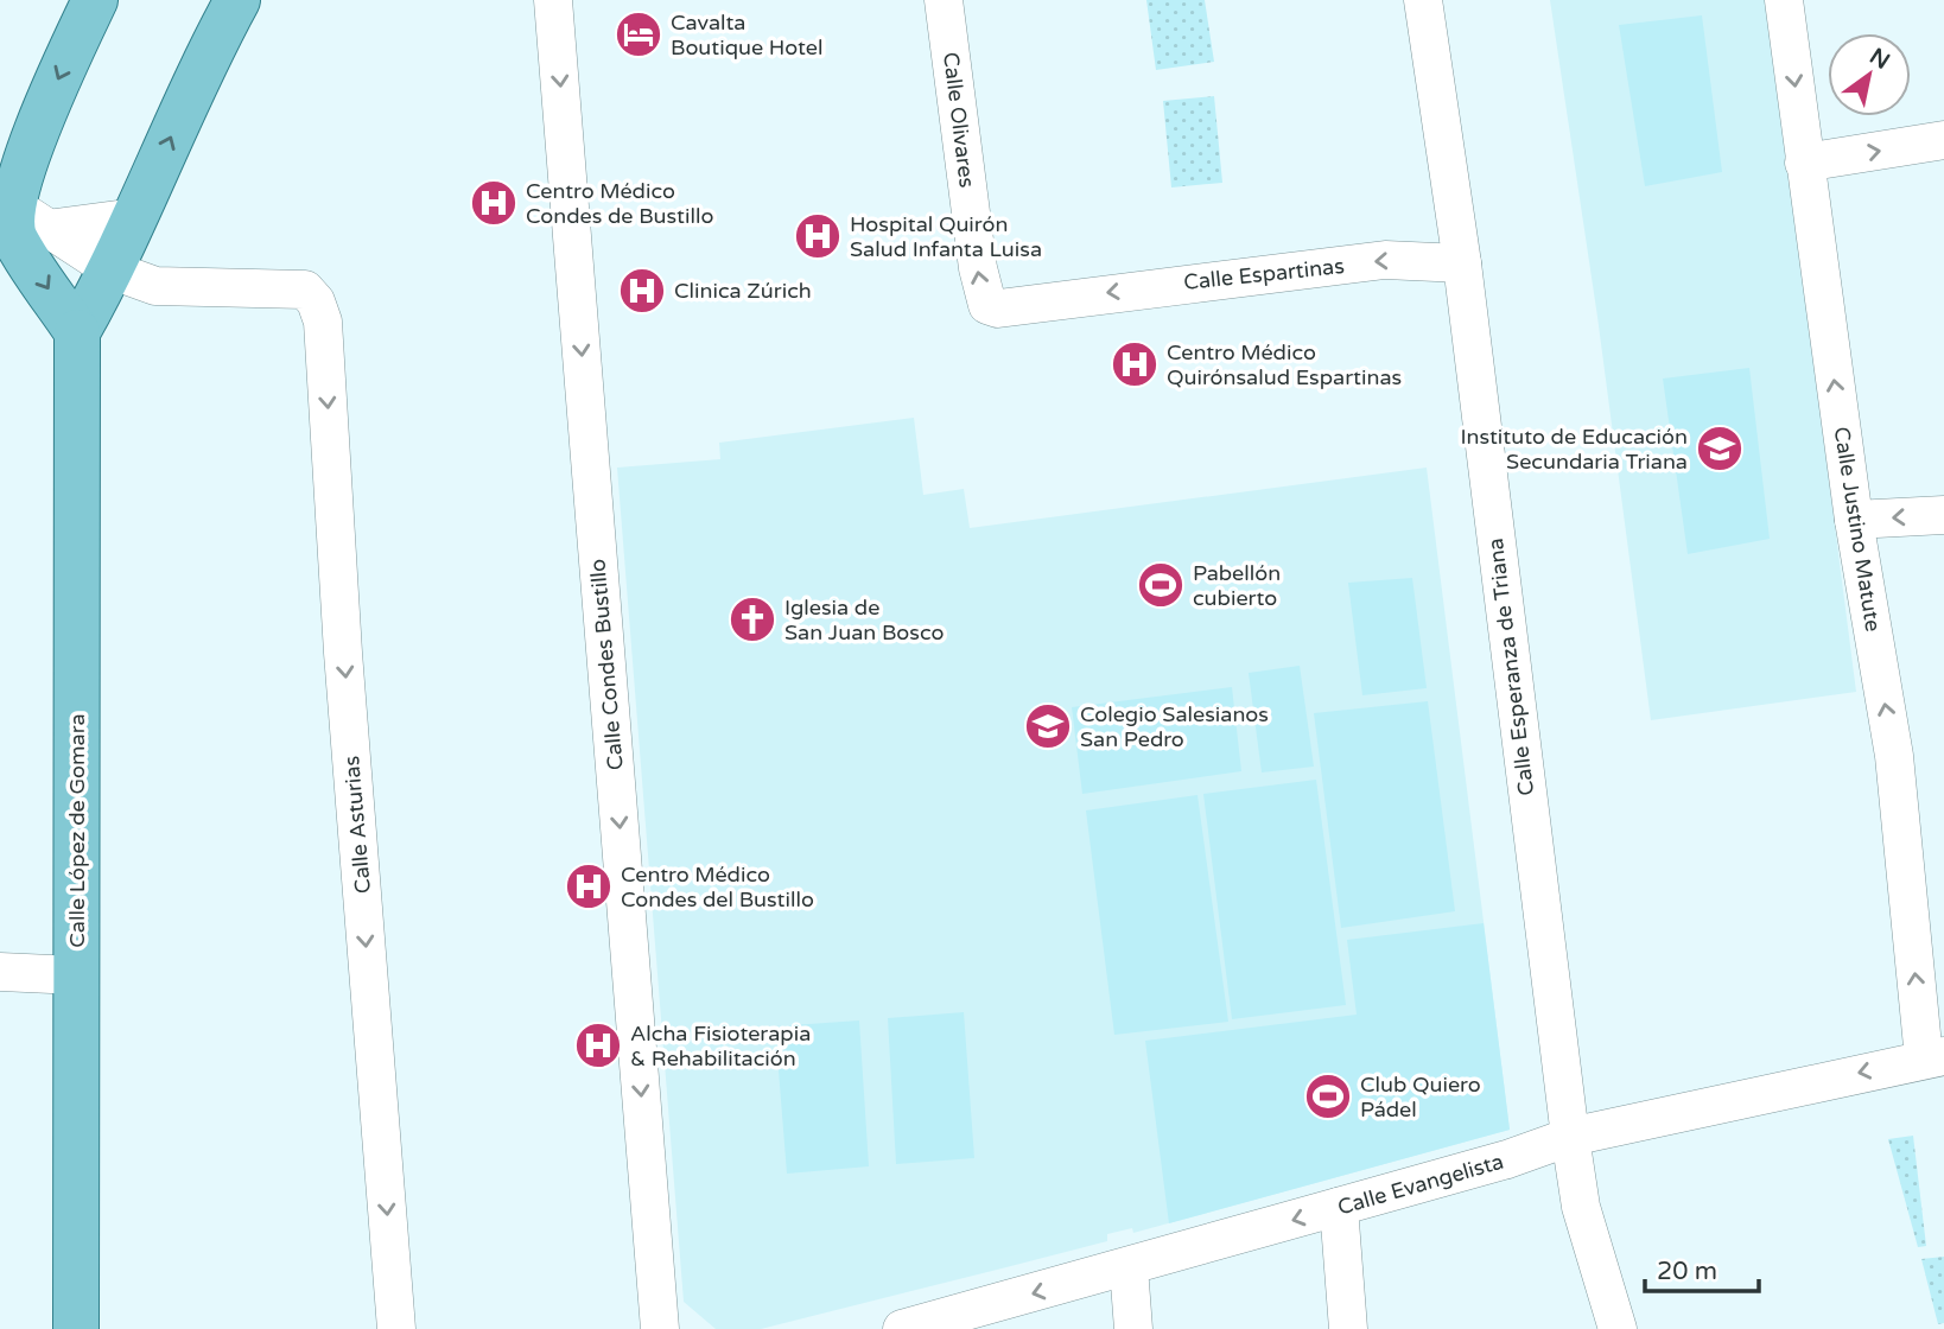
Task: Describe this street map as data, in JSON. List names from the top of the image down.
{
  "streets": {
    "main road": ["Calle López de Gomara"],
    "street": [
      "Calle Olivares",
      "Calle Espartinas",
      "Calle Justino Matute",
      "Calle Condes Bustillo",
      "Calle Esperanza de Triana",
      "Calle Asturias",
      "Calle Evangelista"
    ]
  },
  "crossings": [
    ["Calle Olivares", "Calle Espartinas"],
    ["Calle Espartinas", "Calle Esperanza de Triana"],
    ["Calle Justino Matute", "Calle Evangelista"],
    ["Calle Esperanza de Triana", "Calle Evangelista"]
  ],
  "one_way": [
    "Calle Olivares",
    "Calle Espartinas",
    "Calle Condes Bustillo",
    "Calle Asturias",
    "Calle Evangelista"
  ],
  "places": {
    "hotel": ["Cavalta Boutique Hotel"],
    "hospital": [
      "Centro Médico Condes de Bustillo",
      "Hospital Quirón Salud Infanta Luisa",
      "Clinica Zúrich",
      "Centro Médico Quirónsalud Espartinas",
      "Centro Médico Condes del Bustillo",
      "Alcha Fisioterapia & Rehabilitación"
    ],
    "school or university": ["Instituto de Educación Secundaria Triana", "Colegio Salesianos San Pedro"],
    "sports": ["Pabellón cubierto", "Club Quiero Pádel"],
    "church": ["Iglesia de San Juan Bosco"]
  },
  "scale_bar": "20 m",
  "north": "top right"
}
